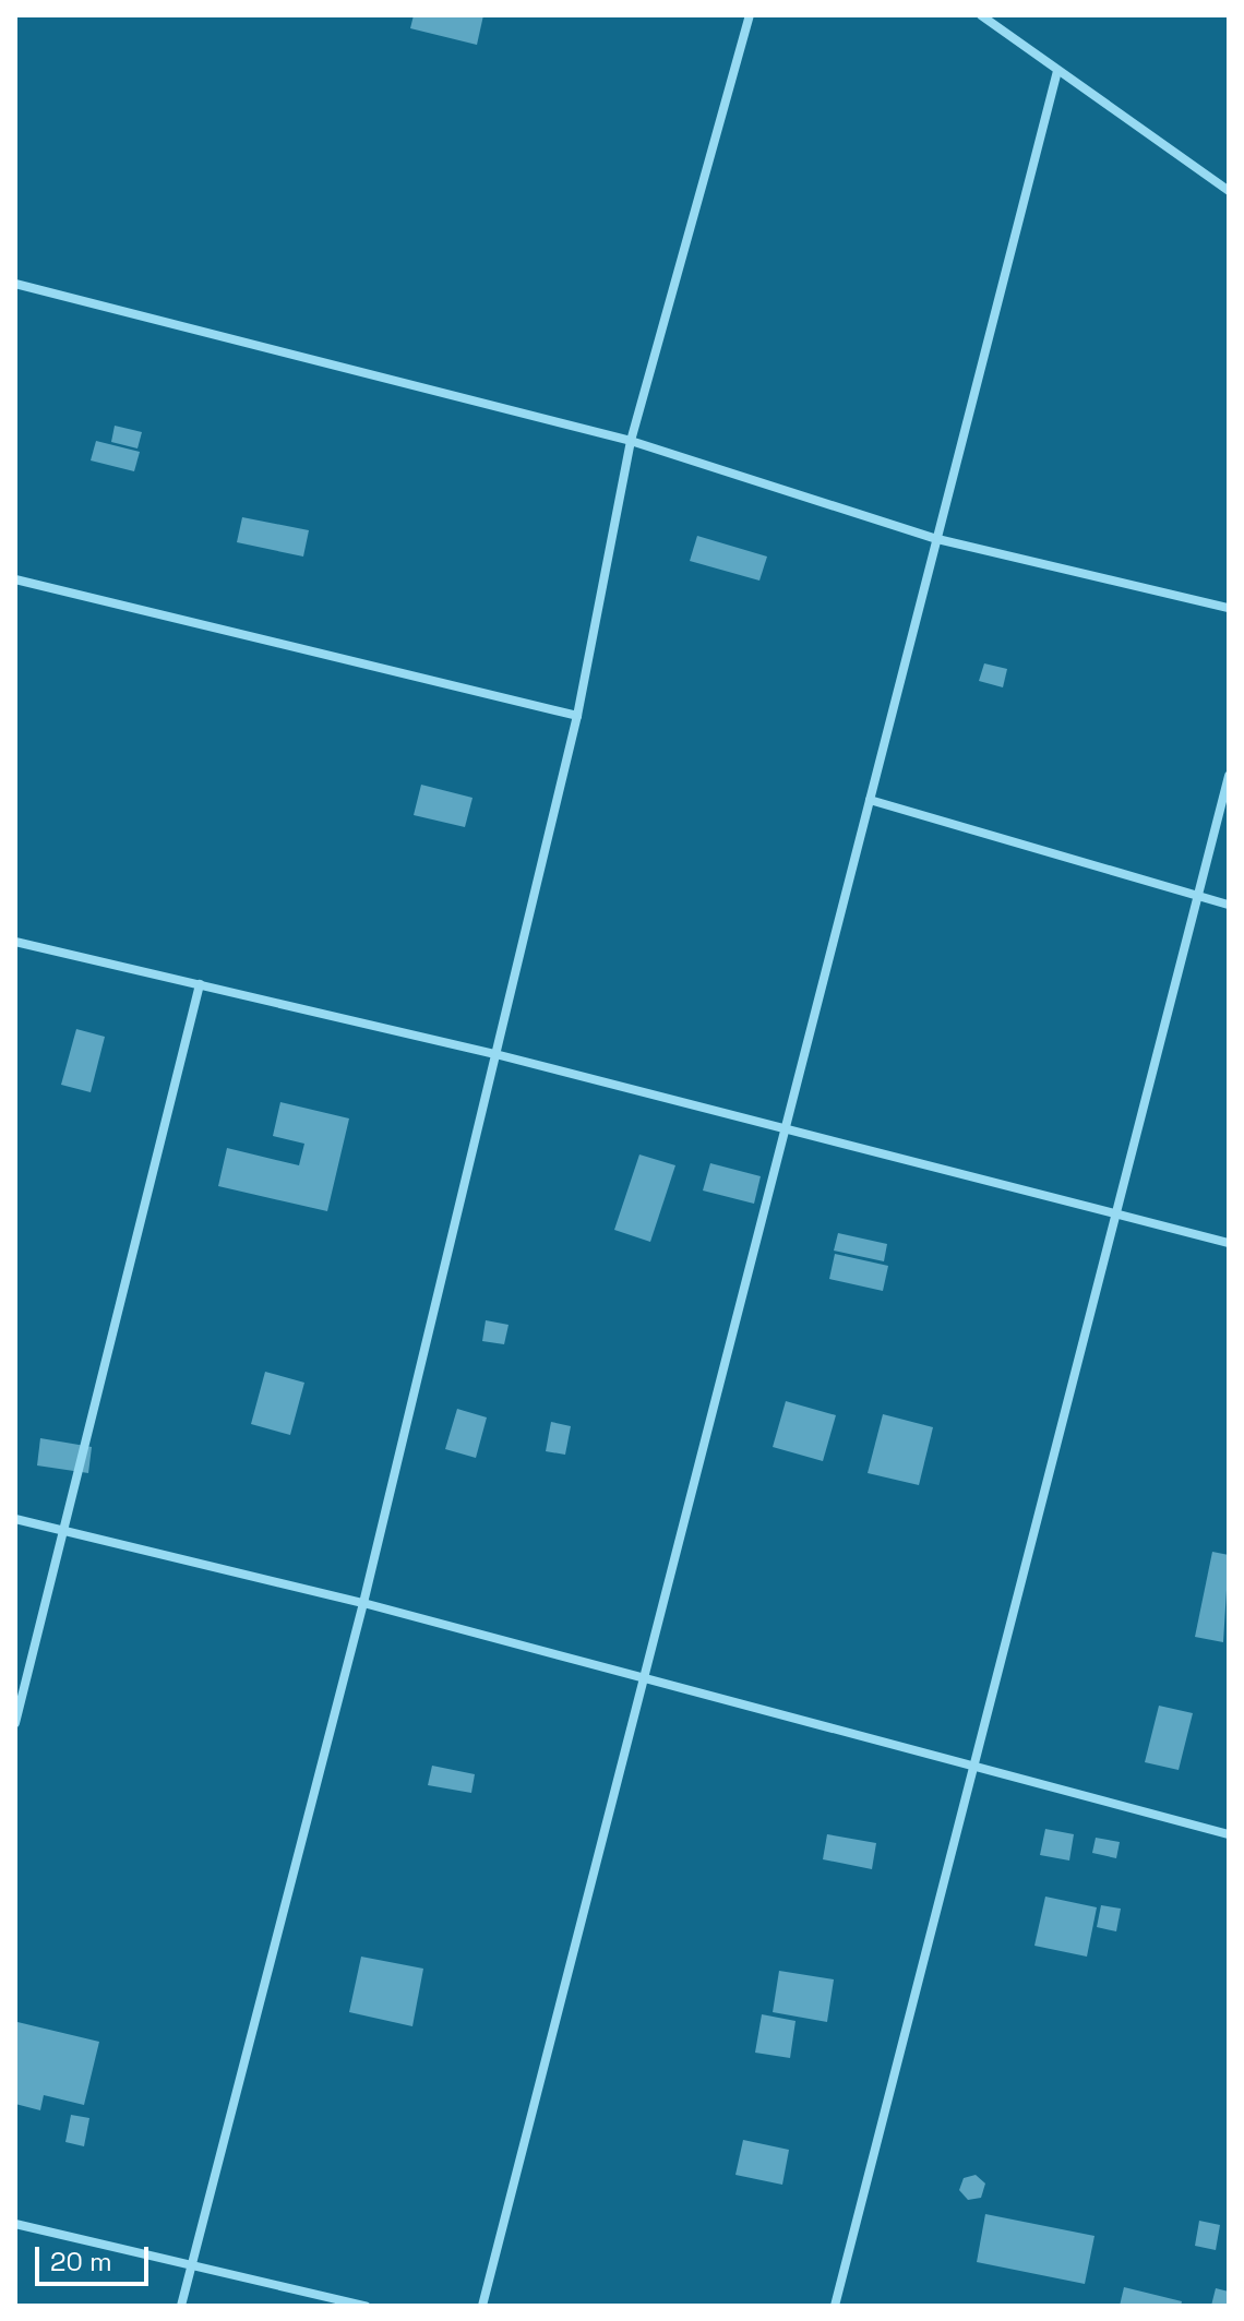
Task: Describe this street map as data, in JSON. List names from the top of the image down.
{
  "scale_bar": "20 m"
}
